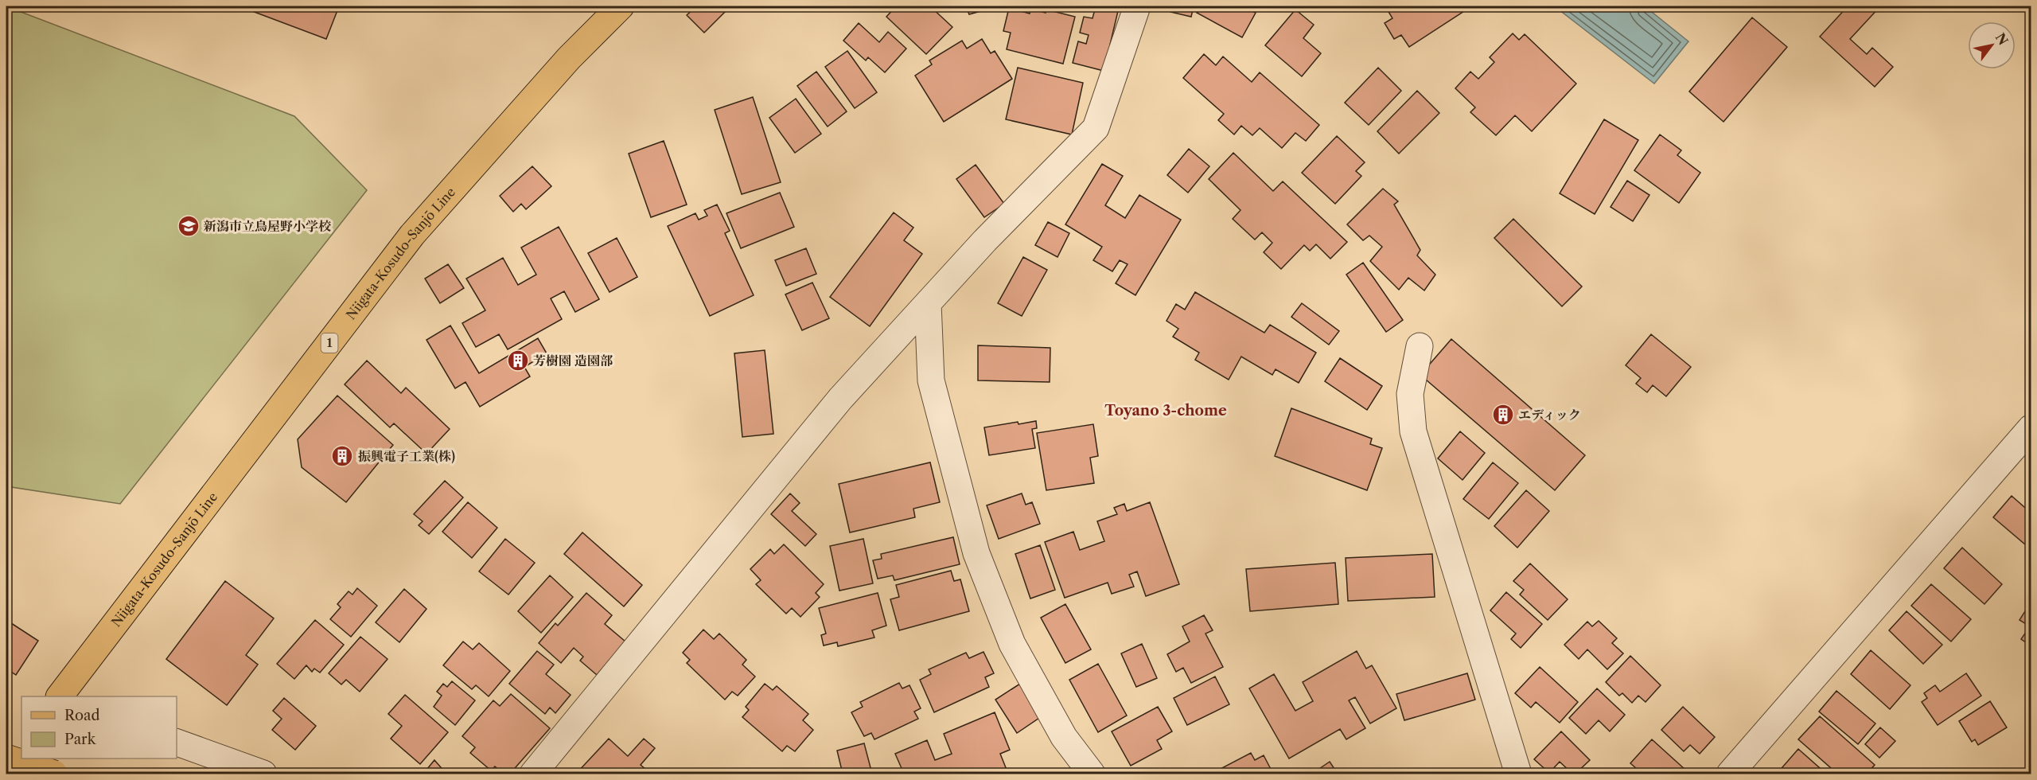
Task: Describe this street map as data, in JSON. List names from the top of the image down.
{
  "streets": {
    "main road": ["Niigata-Kosudo-Sanjō Line", "1"]
  },
  "districts": ["Toyano 3-chome"],
  "places": {
    "school or university": ["新潟市立鳥屋野小学校"],
    "building": ["芳樹園 造園部", "エディック", "振興電子工業(株)"]
  },
  "legend": ["Road", "Park"],
  "north": "top right"
}
